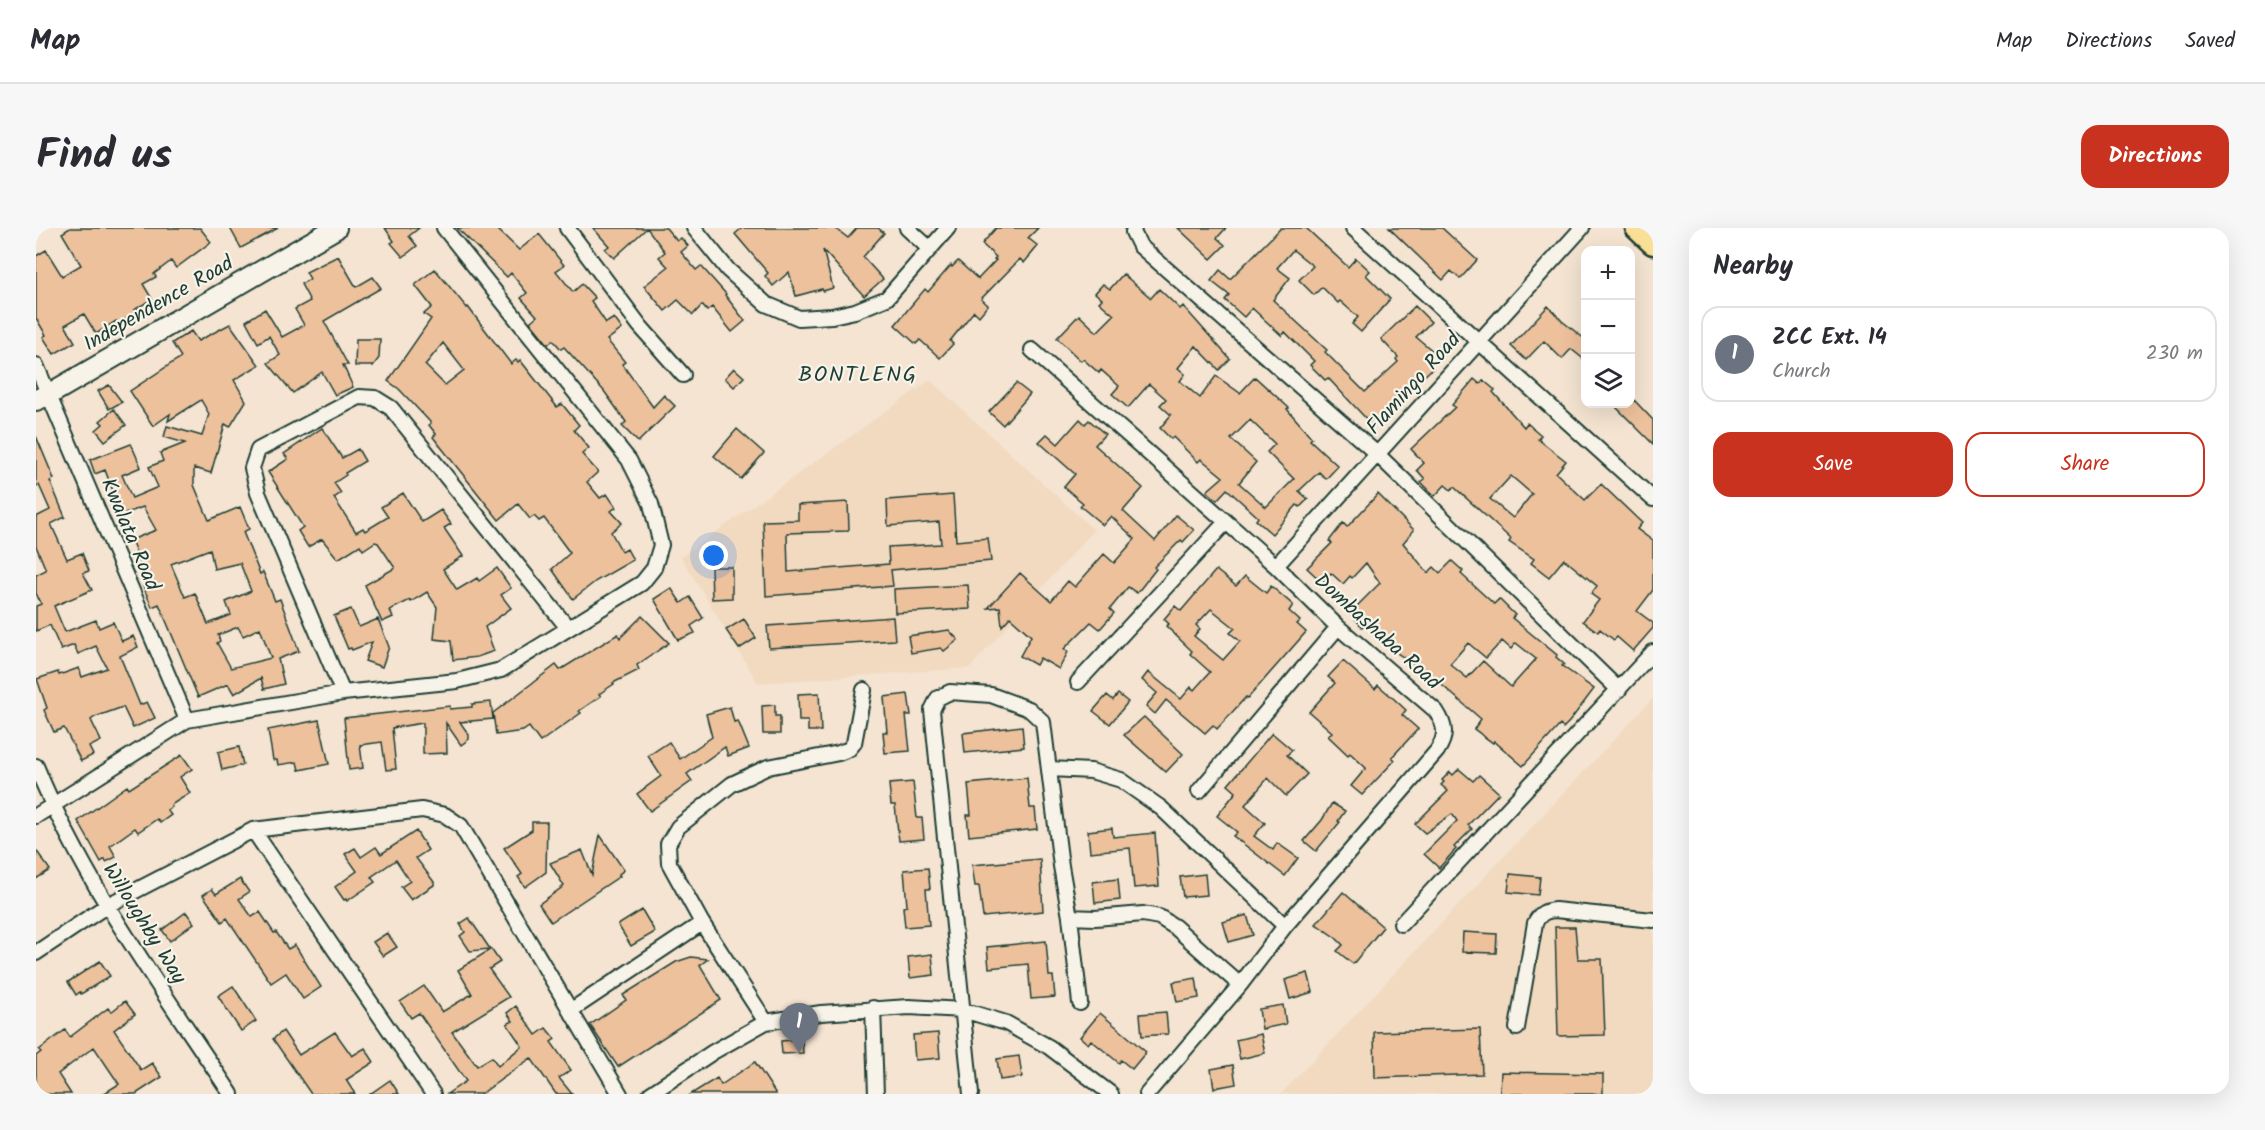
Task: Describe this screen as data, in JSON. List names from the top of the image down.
{
  "streets": {
    "street": [
      "Independence Road",
      "Flamingo Road",
      "Kwalata Road",
      "Dombashaba Road",
      "Willoughby Way"
    ]
  },
  "crossings": [
    ["Independence Road", "Kwalata Road"],
    ["Flamingo Road", "Dombashaba Road"]
  ],
  "districts": ["BONTLENG"],
  "page": {
    "header": "Map",
    "nav": ["Map", "Directions", "Saved"],
    "title": "Find us",
    "buttons": [
      "Directions",
      ["Save", "Share"]
    ],
    "heading": "Nearby",
    "map_buttons": ["+", "−"],
    "list": [
      {
        "mark": "1",
        "name": "ZCC Ext. 14",
        "note": "Church",
        "value": "230 m"
      }
    ],
    "pins": "1"
  }
}
